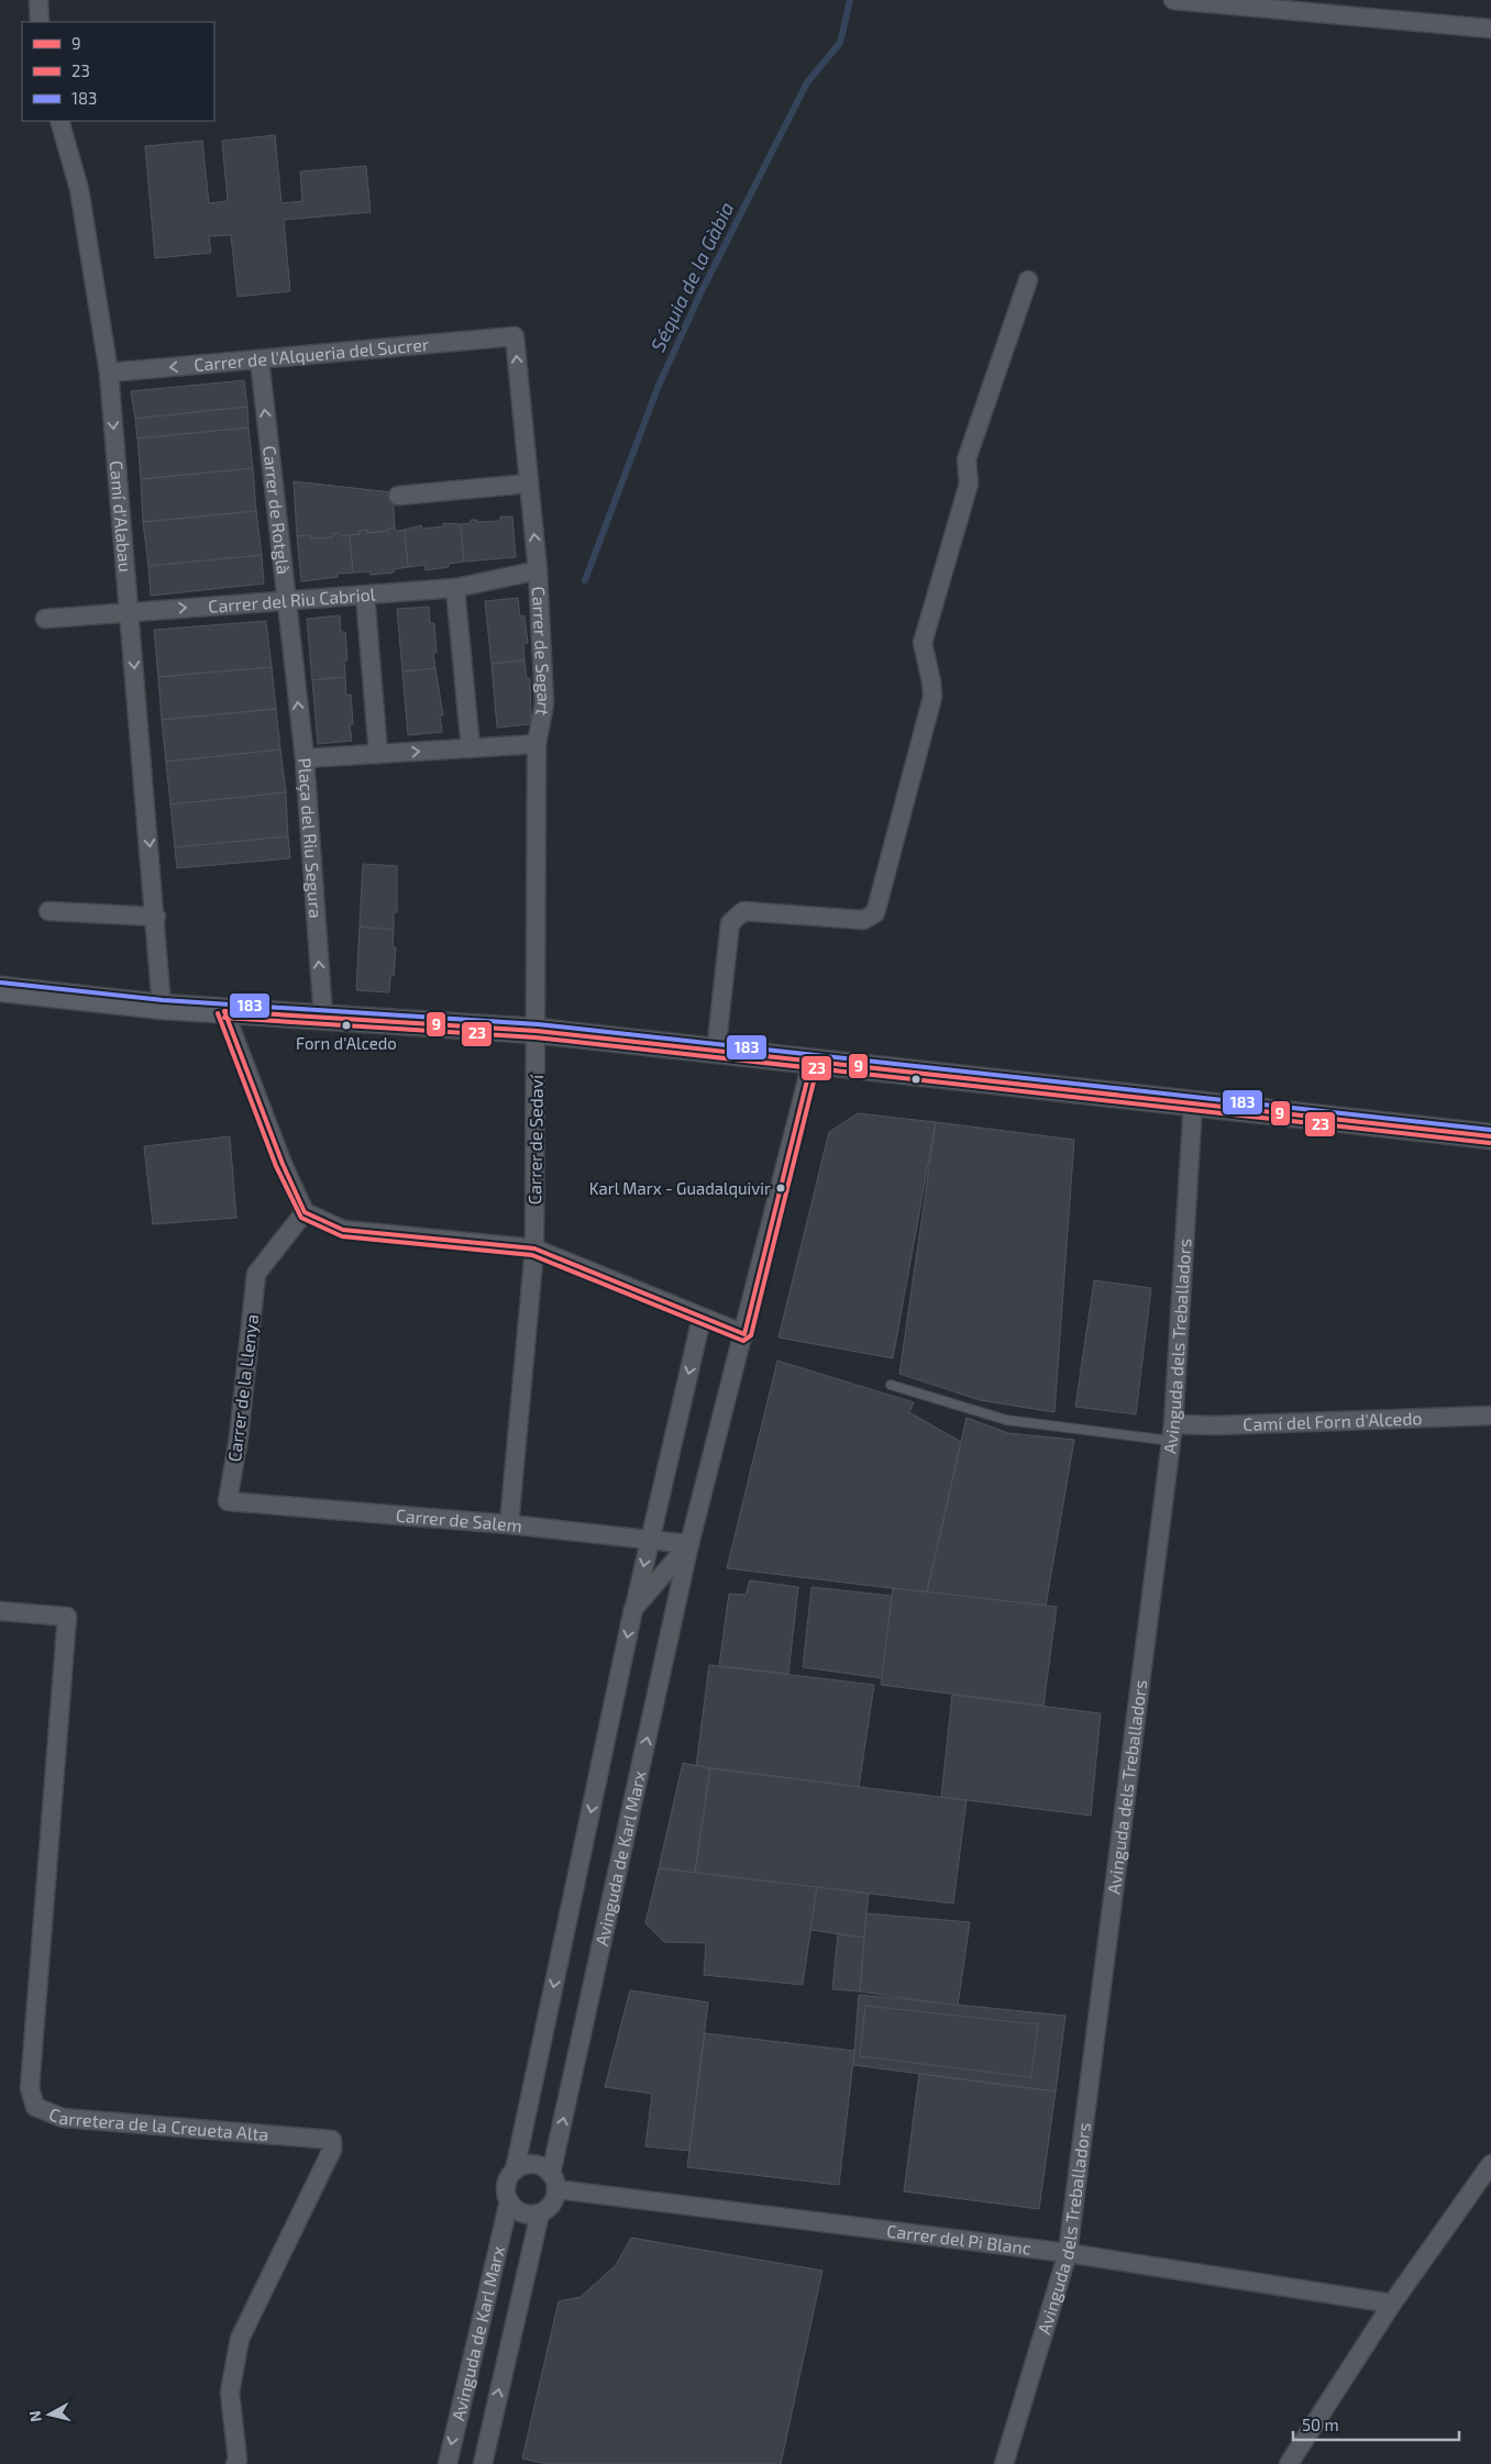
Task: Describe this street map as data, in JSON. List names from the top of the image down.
{
  "streets": {
    "street": [
      "Carrer de l'Alqueria del Sucrer",
      "Carrer de Rotglà",
      "Camí d'Alabau",
      "Carrer del Riu Cabriol",
      "Carrer de Segart",
      "Plaça del Riu Segura",
      "Carrer de Sedaví",
      "Avinguda dels Treballadors",
      "Carrer de la Llenya",
      "Camí del Forn d'Alcedo",
      "Carrer de Salem",
      "Avinguda de Karl Marx",
      "Carretera de la Creueta Alta",
      "Carrer del Pi Blanc"
    ]
  },
  "crossings": [
    ["Carrer de l'Alqueria del Sucrer", "Carrer de Rotglà"],
    ["Carrer de l'Alqueria del Sucrer", "Camí d'Alabau"],
    ["Carrer de l'Alqueria del Sucrer", "Carrer de Segart"],
    ["Carrer de Rotglà", "Carrer del Riu Cabriol"],
    ["Carrer de Rotglà", "Plaça del Riu Segura"],
    ["Camí d'Alabau", "Carrer del Riu Cabriol"],
    ["Carrer del Riu Cabriol", "Carrer de Segart"],
    ["Carrer de Segart", "Plaça del Riu Segura"],
    ["Carrer de Segart", "Carrer de Sedaví"],
    ["Carrer de Sedaví", "Carrer de Salem"],
    ["Avinguda dels Treballadors", "Camí del Forn d'Alcedo"],
    ["Avinguda dels Treballadors", "Carrer del Pi Blanc"],
    ["Carrer de la Llenya", "Carrer de Salem"],
    ["Carrer de Salem", "Avinguda de Karl Marx"],
    ["Avinguda de Karl Marx", "Carrer del Pi Blanc"]
  ],
  "one_way": ["Carrer de l'Alqueria del Sucrer", "Camí d'Alabau"],
  "water": ["Séquia de la Gàbia"],
  "places": ["Forn d'Alcedo", "Karl Marx - Guadalquivir"],
  "lines": ["transit line 183", "transit line 9", "transit line 23"],
  "legend": ["9", "23", "183"],
  "scale_bar": "50 m",
  "north": "left"
}
